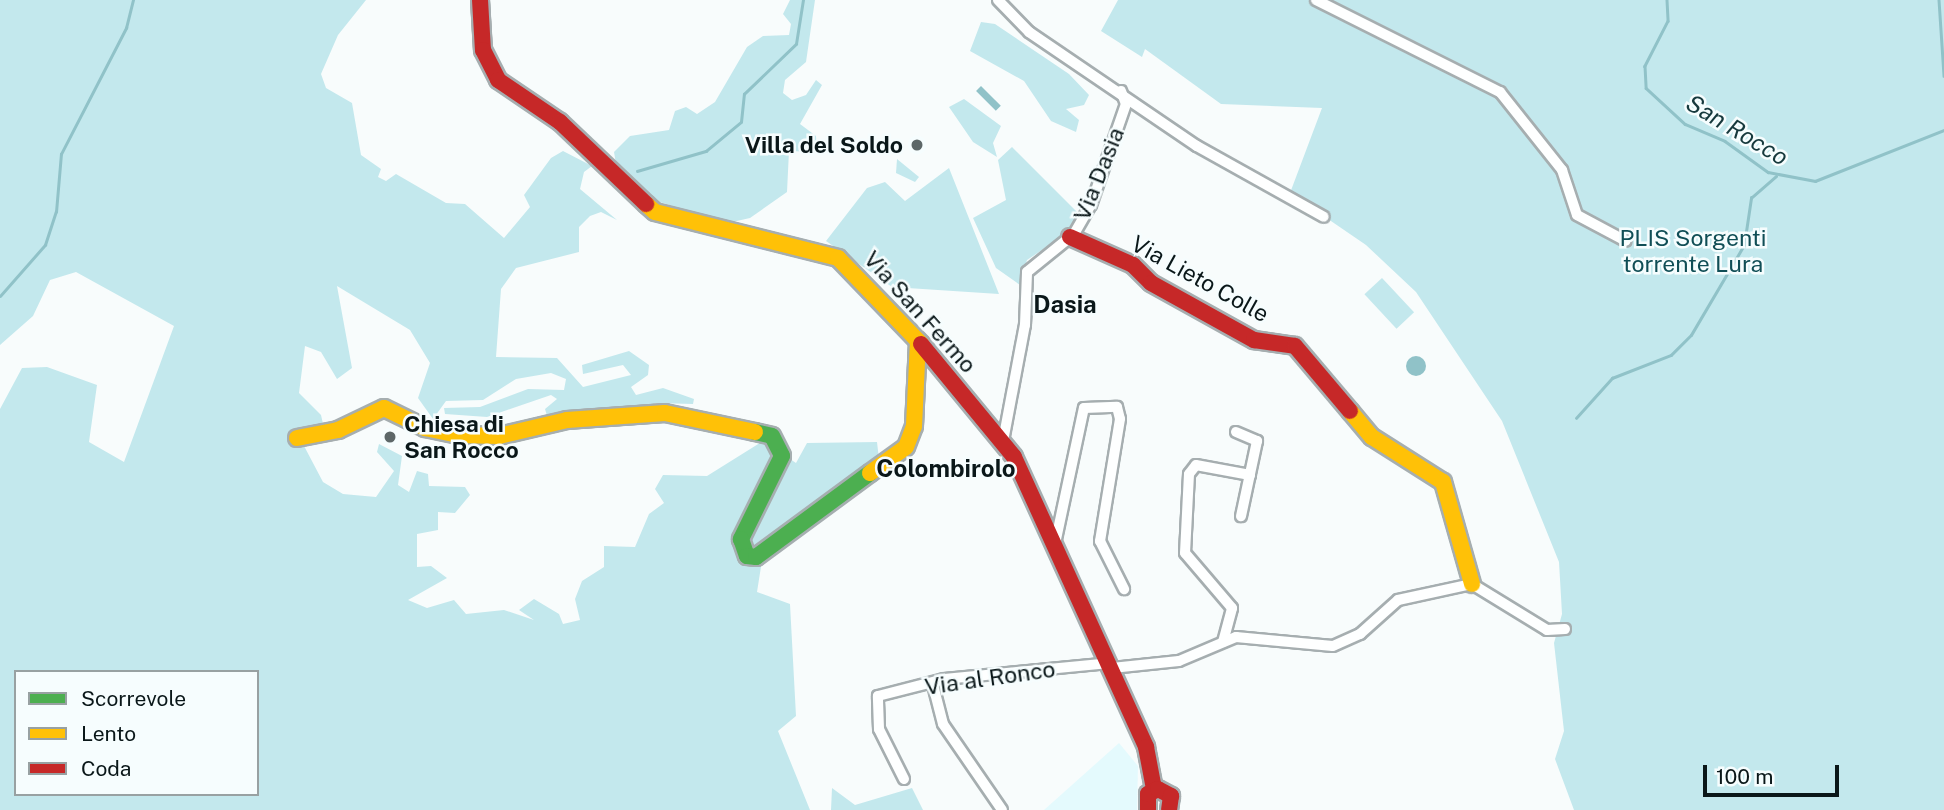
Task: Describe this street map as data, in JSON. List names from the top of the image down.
{
  "streets": {
    "street": [
      "Via Dasia",
      "Via Lieto Colle",
      "Via San Fermo",
      "Via al Ronco"
    ]
  },
  "crossings": [
    ["Via Dasia", "Via Lieto Colle"],
    ["Via Dasia", "Via San Fermo"],
    ["Via Lieto Colle", "Via al Ronco"],
    ["Via San Fermo", "Via al Ronco"]
  ],
  "districts": ["Dasia", "Colombirolo"],
  "water": ["San Rocco"],
  "parks": ["PLIS Sorgenti torrente Lura"],
  "places": ["Villa del Soldo", "Chiesa di San Rocco"],
  "legend": ["Scorrevole", "Lento", "Coda"],
  "scale_bar": "100 m"
}
